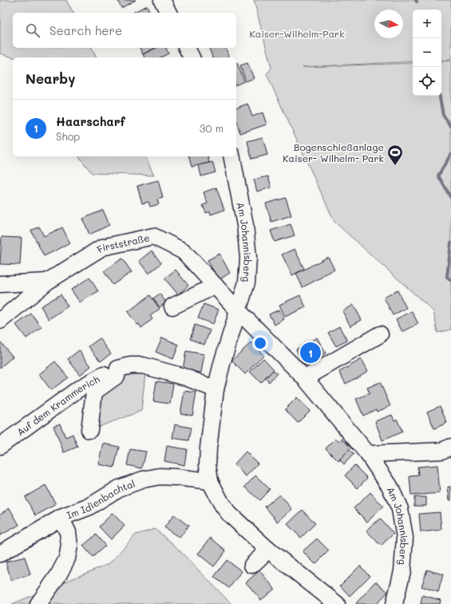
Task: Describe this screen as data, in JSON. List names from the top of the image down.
{
  "streets": {
    "street": [
      "Am Johannisberg",
      "Firststraße",
      "Auf dem Krammerich",
      "Im Idienbachtal"
    ]
  },
  "crossings": [
    ["Am Johannisberg", "Firststraße"]
  ],
  "parks": ["Kaiser-Wilhelm-Park"],
  "places": {
    "sports": ["Bogenschießanlage Kaiser- Wilhelm- Park"]
  },
  "north": "right",
  "page": {
    "map_buttons": ["+", "−"],
    "search": "Search here",
    "heading": "Nearby",
    "list": [
      {
        "mark": "1",
        "name": "Haarscharf",
        "note": "Shop",
        "value": "30 m"
      }
    ],
    "pins": "1"
  }
}
